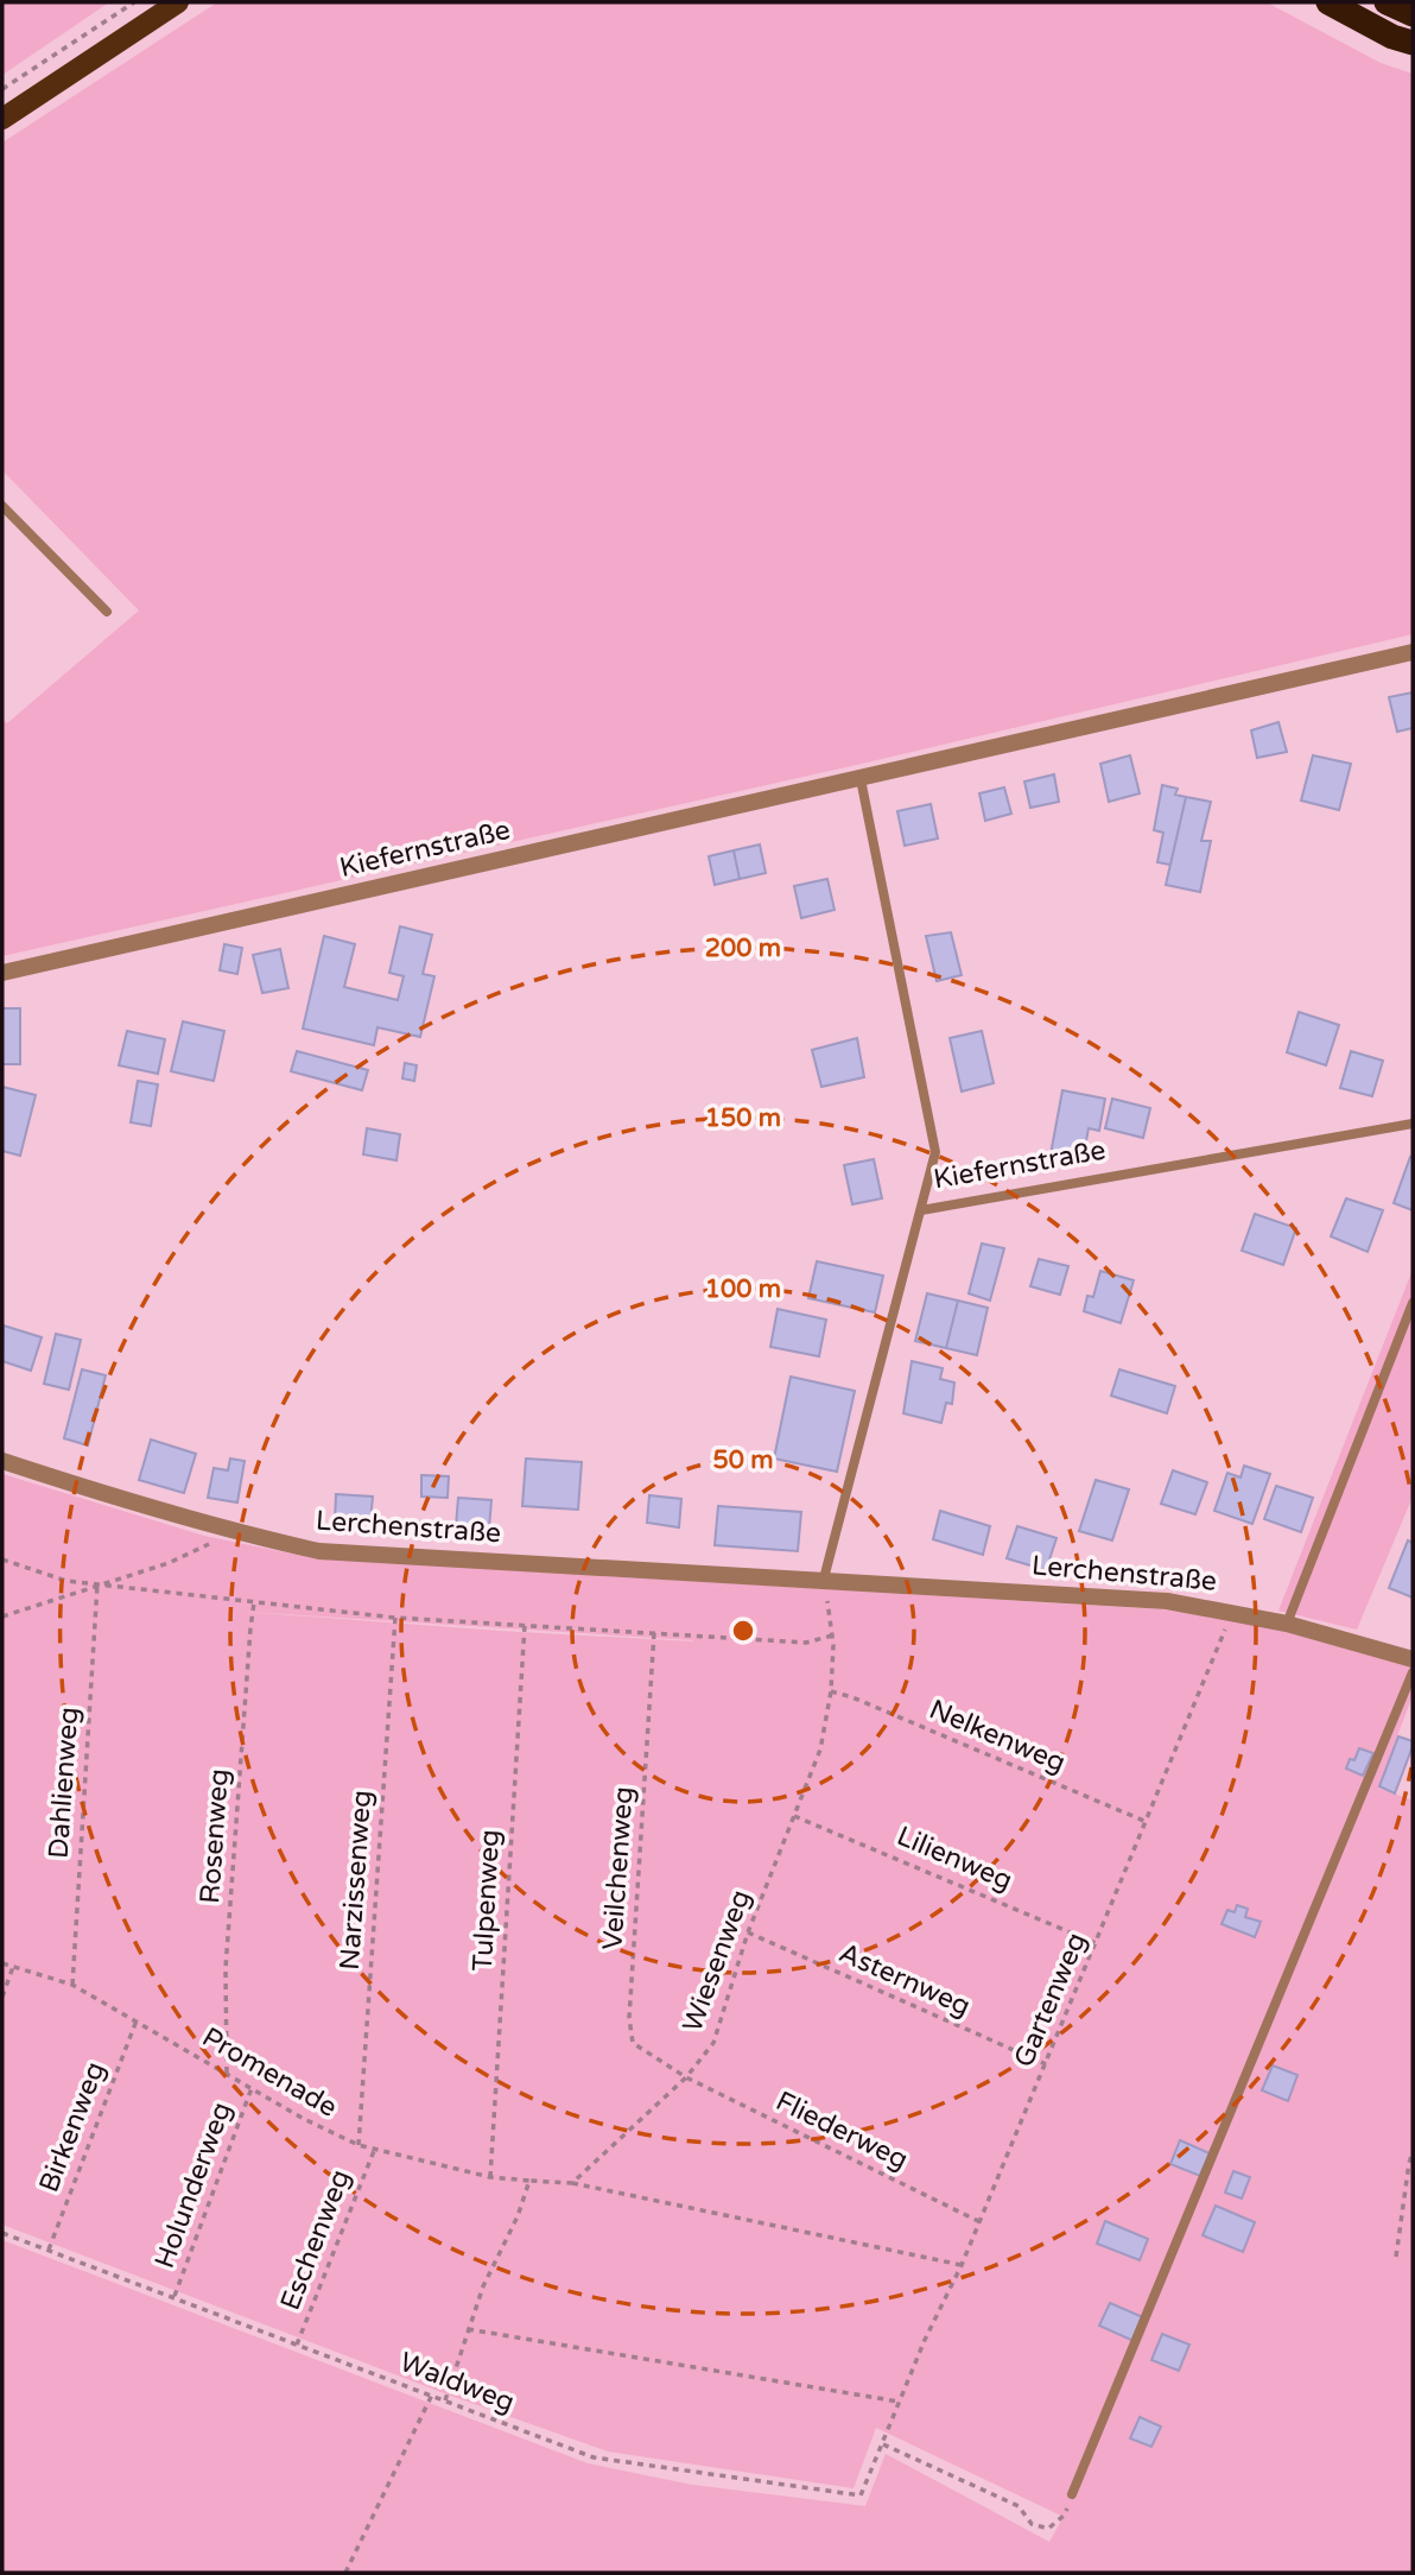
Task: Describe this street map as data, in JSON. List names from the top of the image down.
{
  "streets": {
    "street": ["Kiefernstraße", "Lerchenstraße"],
    "path": [
      "Nelkenweg",
      "Dahlienweg",
      "Rosenweg",
      "Lilienweg",
      "Veilchenweg",
      "Narzissenweg",
      "Tulpenweg",
      "Wiesenweg",
      "Asternweg",
      "Gartenweg",
      "Promenade",
      "Birkenweg",
      "Fliederweg",
      "Holunderweg",
      "Eschenweg",
      "Waldweg"
    ]
  },
  "crossings": [
    ["Lerchenstraße", "Wiesenweg"],
    ["Lerchenstraße", "Gartenweg"],
    ["Nelkenweg", "Wiesenweg"],
    ["Nelkenweg", "Gartenweg"],
    ["Dahlienweg", "Promenade"],
    ["Rosenweg", "Promenade"],
    ["Lilienweg", "Wiesenweg"],
    ["Lilienweg", "Gartenweg"],
    ["Veilchenweg", "Wiesenweg"],
    ["Veilchenweg", "Fliederweg"],
    ["Narzissenweg", "Promenade"],
    ["Tulpenweg", "Promenade"],
    ["Wiesenweg", "Asternweg"],
    ["Wiesenweg", "Fliederweg"],
    ["Asternweg", "Gartenweg"],
    ["Gartenweg", "Fliederweg"],
    ["Gartenweg", "Waldweg"],
    ["Promenade", "Birkenweg"],
    ["Promenade", "Holunderweg"],
    ["Promenade", "Eschenweg"],
    ["Birkenweg", "Waldweg"],
    ["Holunderweg", "Waldweg"],
    ["Eschenweg", "Waldweg"]
  ],
  "rings": [
    "200 m",
    "150 m",
    "100 m",
    "50 m"
  ]
}
